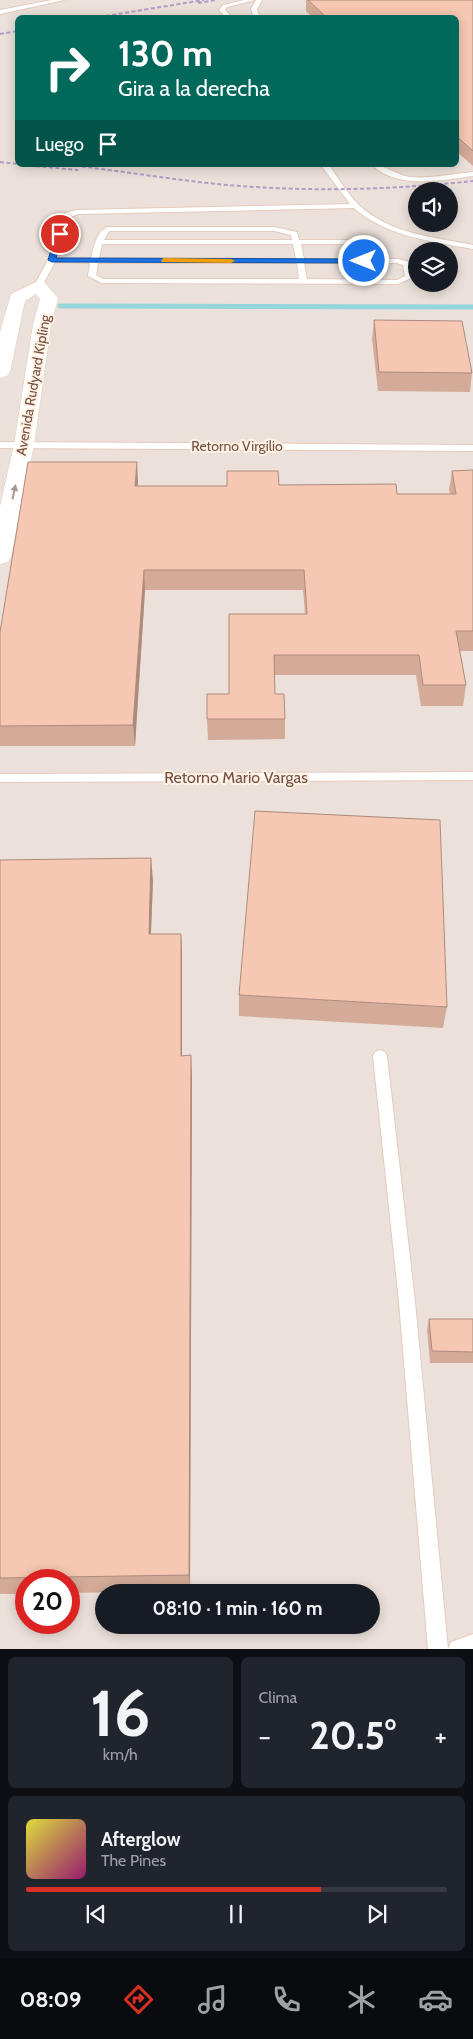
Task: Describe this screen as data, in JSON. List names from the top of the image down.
{
  "streets": {
    "street": ["Avenida Rudyard Kipling"],
    "lane": ["Retorno Virgilio", "Retorno Mario Vargas"]
  },
  "crossings": [
    ["Avenida Rudyard Kipling", "Retorno Virgilio"]
  ],
  "page": {
    "turn": ["130 m", "Gira a la derecha"],
    "then": "Luego",
    "limit": "20",
    "trip": "08:10 · 1 min · 160 m",
    "tile": [
      ["16", "km/h"],
      "Clima"
    ],
    "heat": ["−", "20.5°", "+"],
    "song": ["Afterglow", "The Pines"],
    "tabs": "08:09"
  }
}
